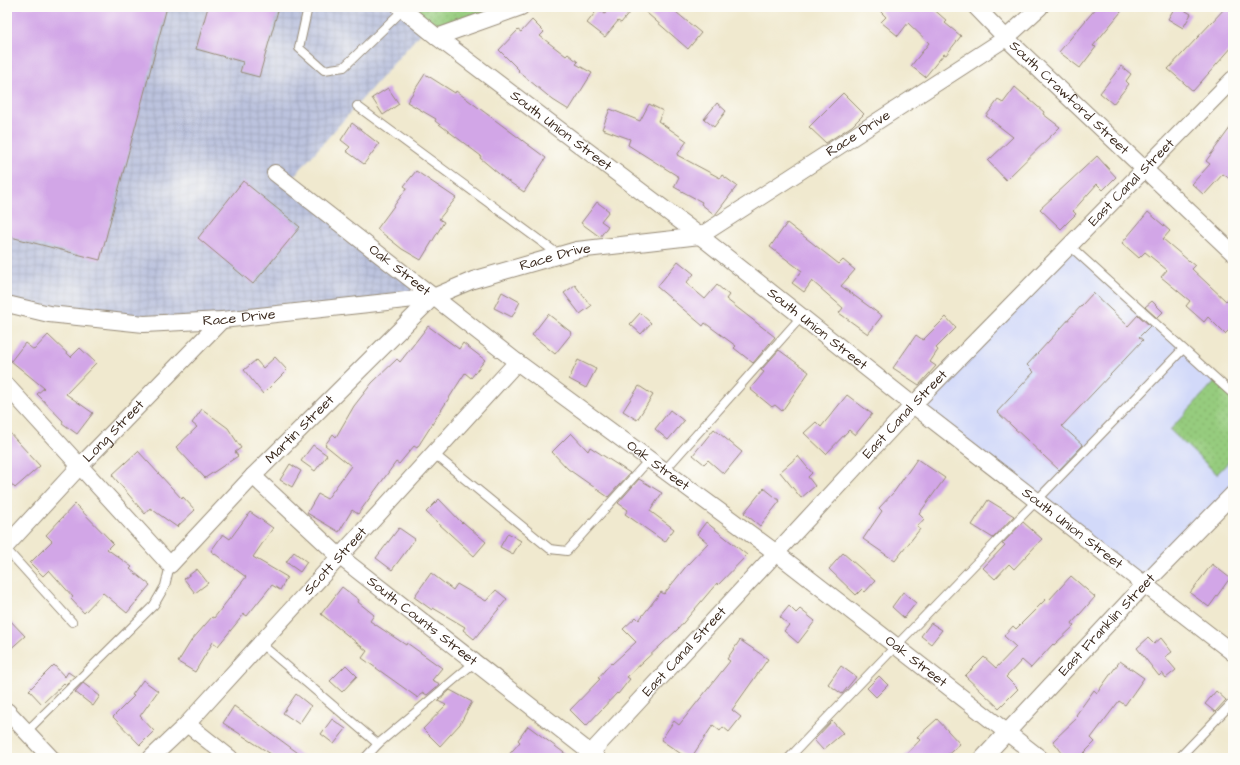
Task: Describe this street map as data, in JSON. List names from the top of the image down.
{
  "streets": {
    "street": [
      "South Crawford Street",
      "South Union Street",
      "Race Drive",
      "East Canal Street",
      "Oak Street",
      "Martin Street",
      "Long Street",
      "Scott Street",
      "South Counts Street",
      "East Franklin Street"
    ]
  },
  "crossings": [
    ["South Crawford Street", "Race Drive"],
    ["South Crawford Street", "East Canal Street"],
    ["South Union Street", "Race Drive"],
    ["South Union Street", "East Canal Street"],
    ["South Union Street", "East Franklin Street"],
    ["Race Drive", "Oak Street"],
    ["Race Drive", "Martin Street"],
    ["Race Drive", "Long Street"],
    ["East Canal Street", "Oak Street"],
    ["East Canal Street", "South Counts Street"],
    ["Oak Street", "Martin Street"],
    ["Oak Street", "Scott Street"],
    ["Oak Street", "East Franklin Street"],
    ["Martin Street", "South Counts Street"],
    ["Scott Street", "South Counts Street"]
  ]
}
